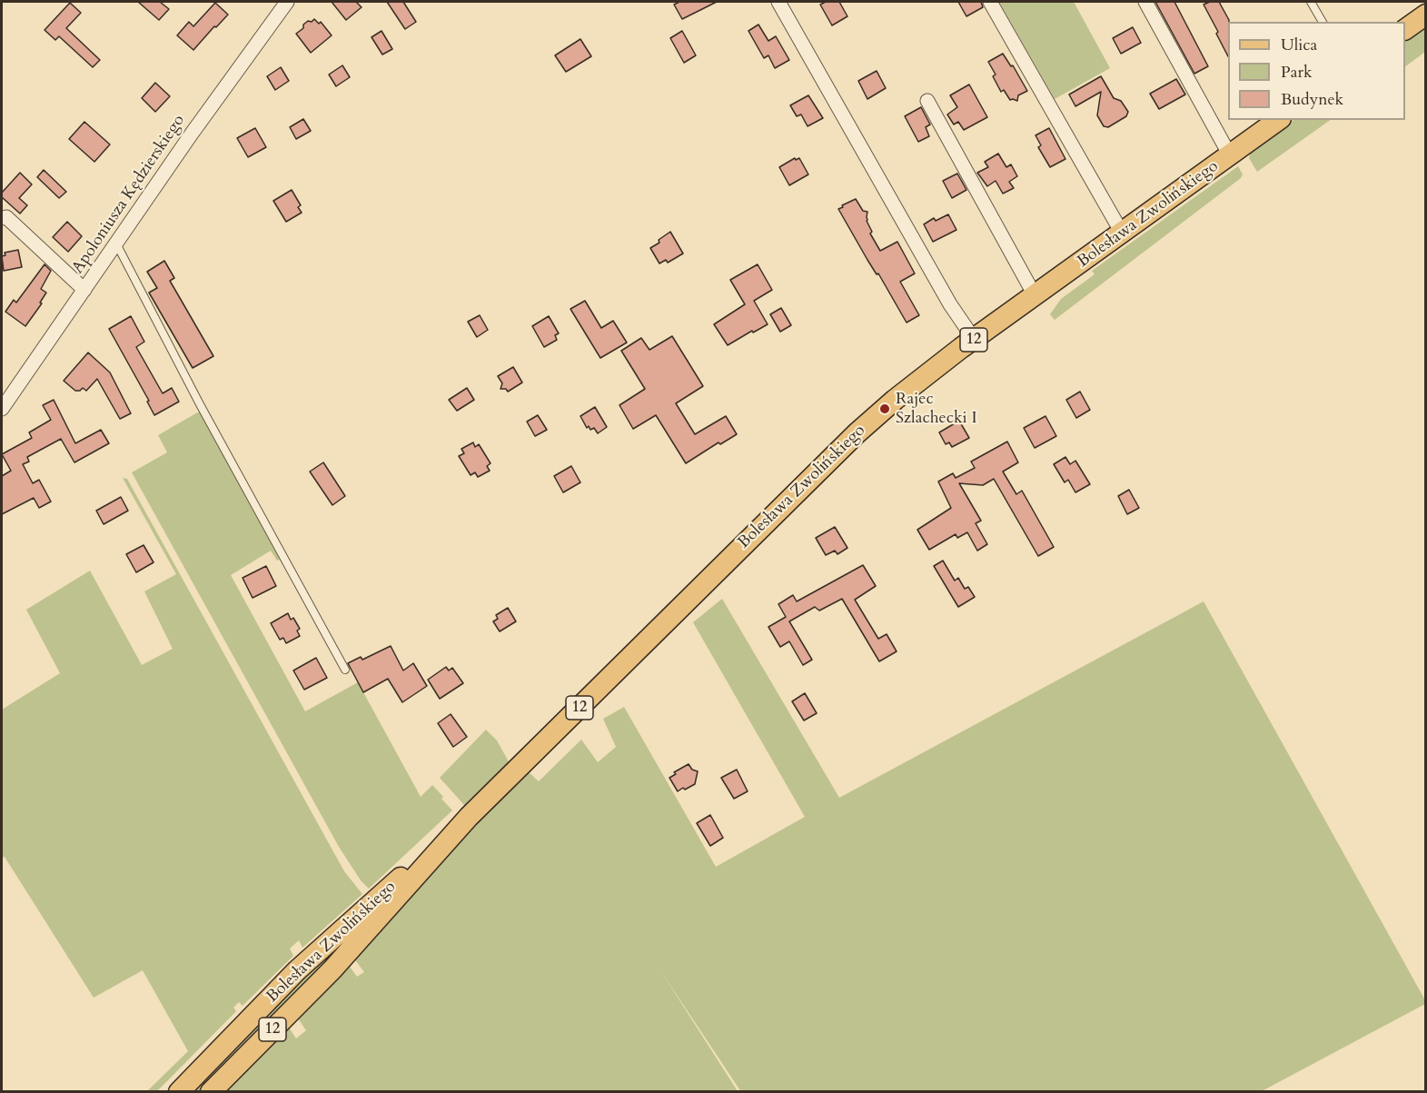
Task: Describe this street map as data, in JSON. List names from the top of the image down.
{
  "streets": {
    "main road": ["Bolesława Zwolińskiego", "12"],
    "street": ["Apoloniusza Kędzierskiego"]
  },
  "places": ["Rajec Szlachecki I"],
  "legend": ["Ulica", "Park", "Budynek"]
}
